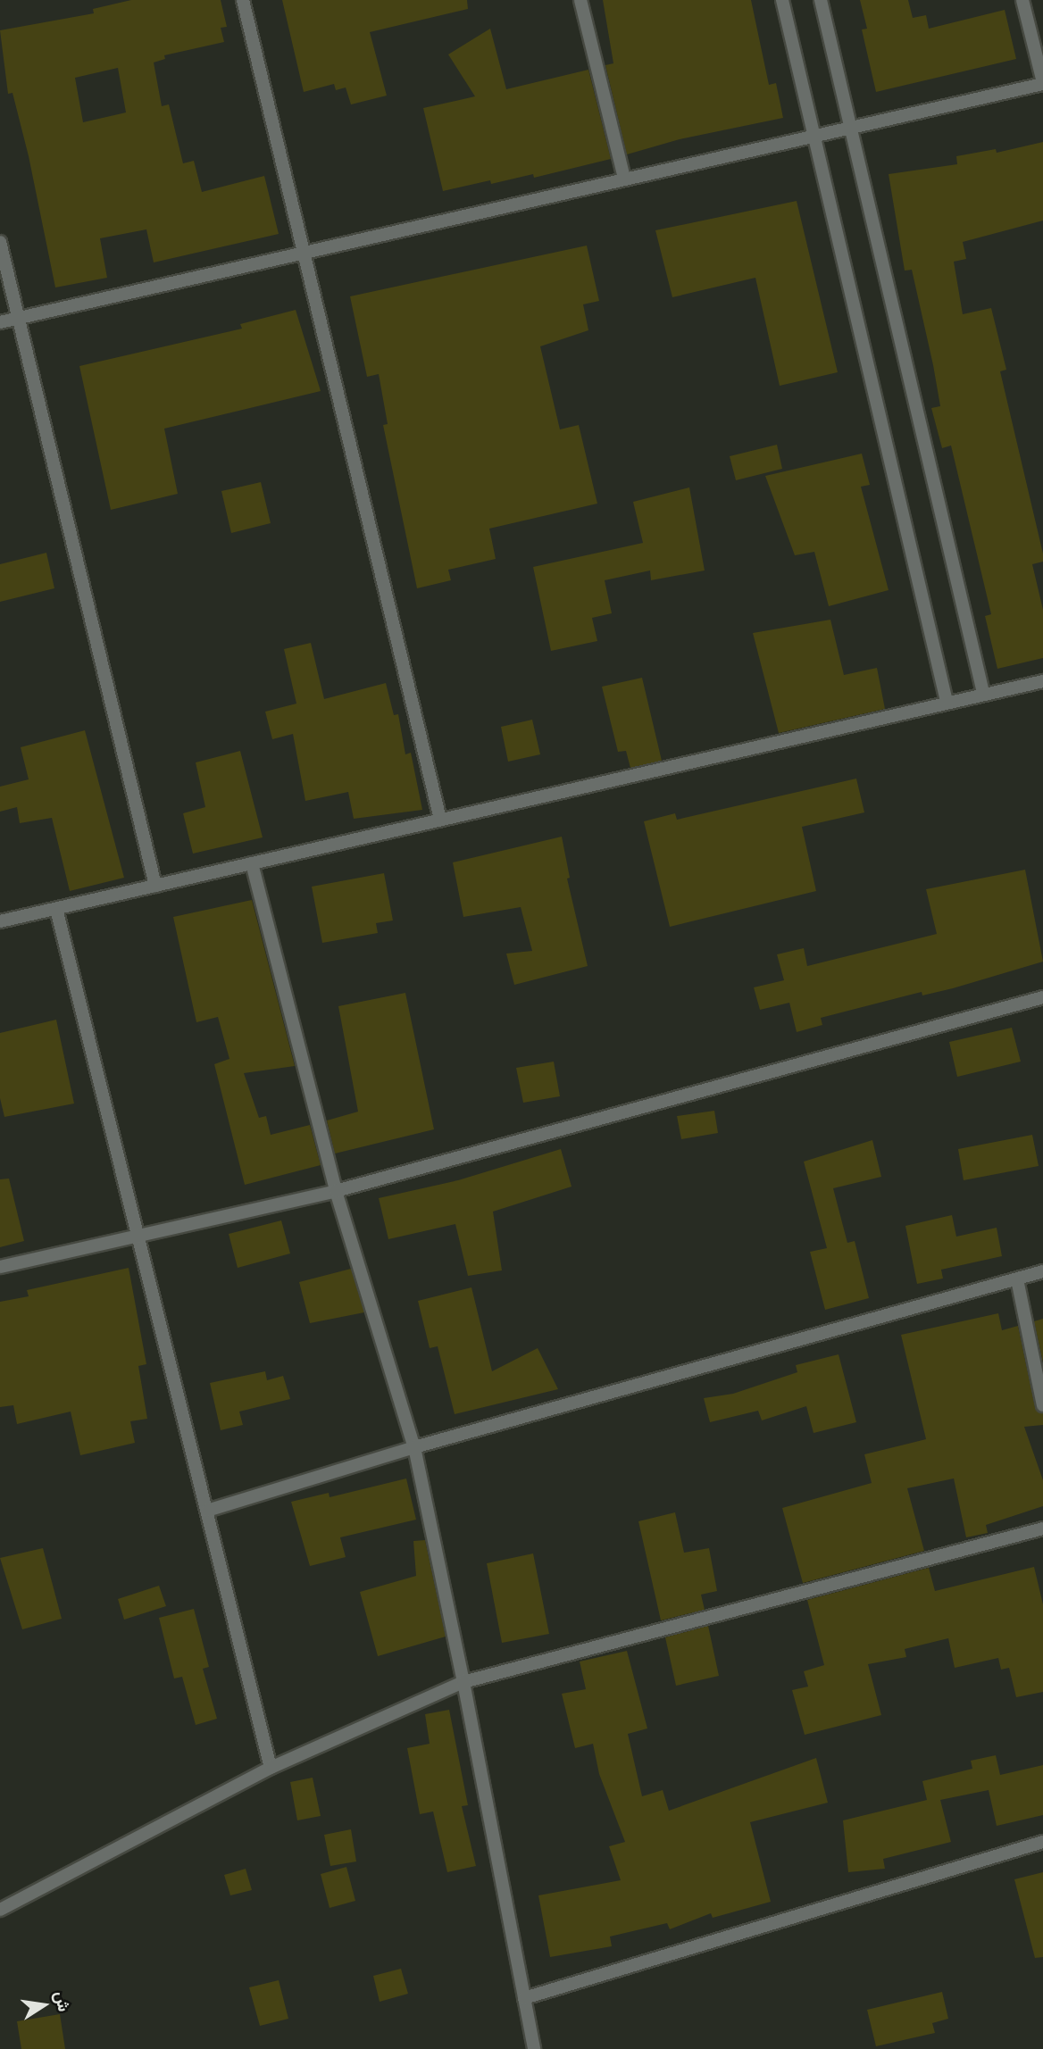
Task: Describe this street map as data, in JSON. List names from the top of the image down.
{
  "north": "right"
}
